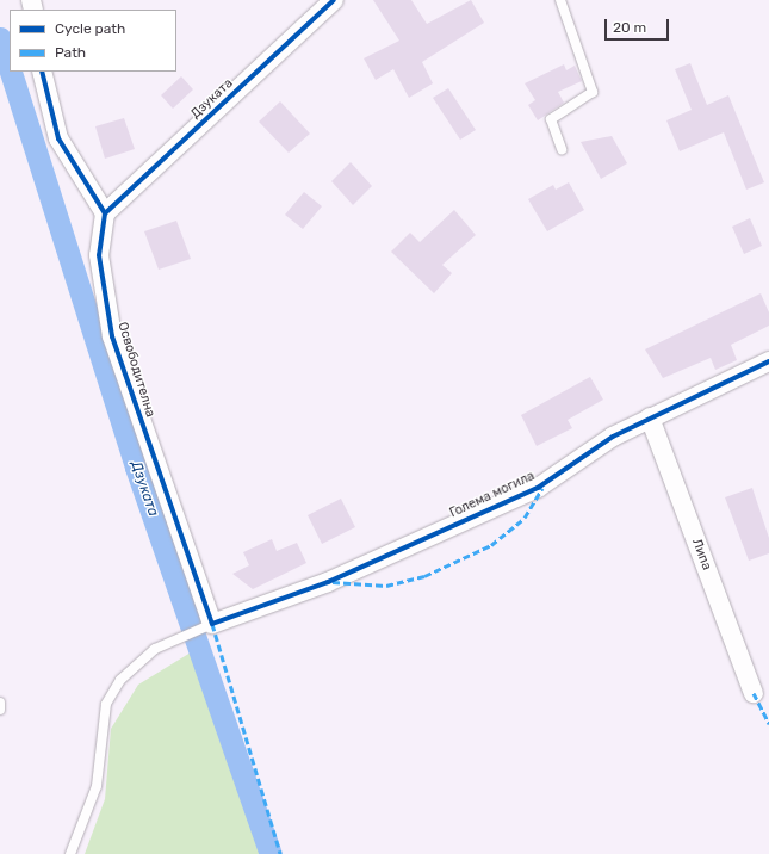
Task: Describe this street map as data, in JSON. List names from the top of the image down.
{
  "streets": {
    "street": [
      "Дзуката",
      "Освободителна",
      "Голема могила",
      "Липа"
    ]
  },
  "crossings": [
    ["Дзуката", "Освободителна"],
    ["Освободителна", "Голема могила"],
    ["Голема могила", "Липа"]
  ],
  "water": ["Дзуката"],
  "legend": ["Cycle path", "Path"],
  "scale_bar": "20 m"
}
